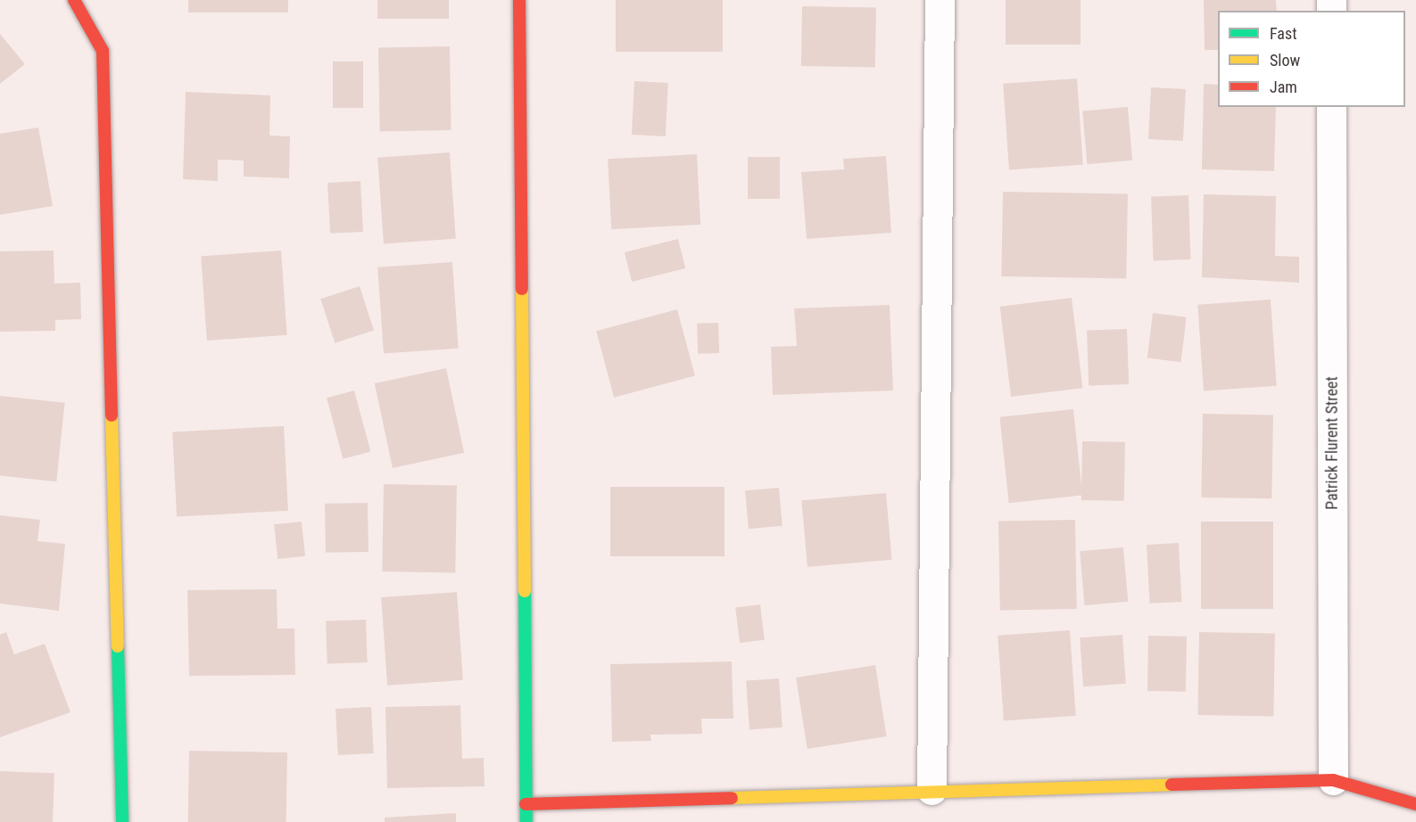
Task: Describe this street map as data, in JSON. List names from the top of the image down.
{
  "streets": {
    "street": ["Patrick Flurent Street"]
  },
  "legend": ["Fast", "Slow", "Jam"]
}
